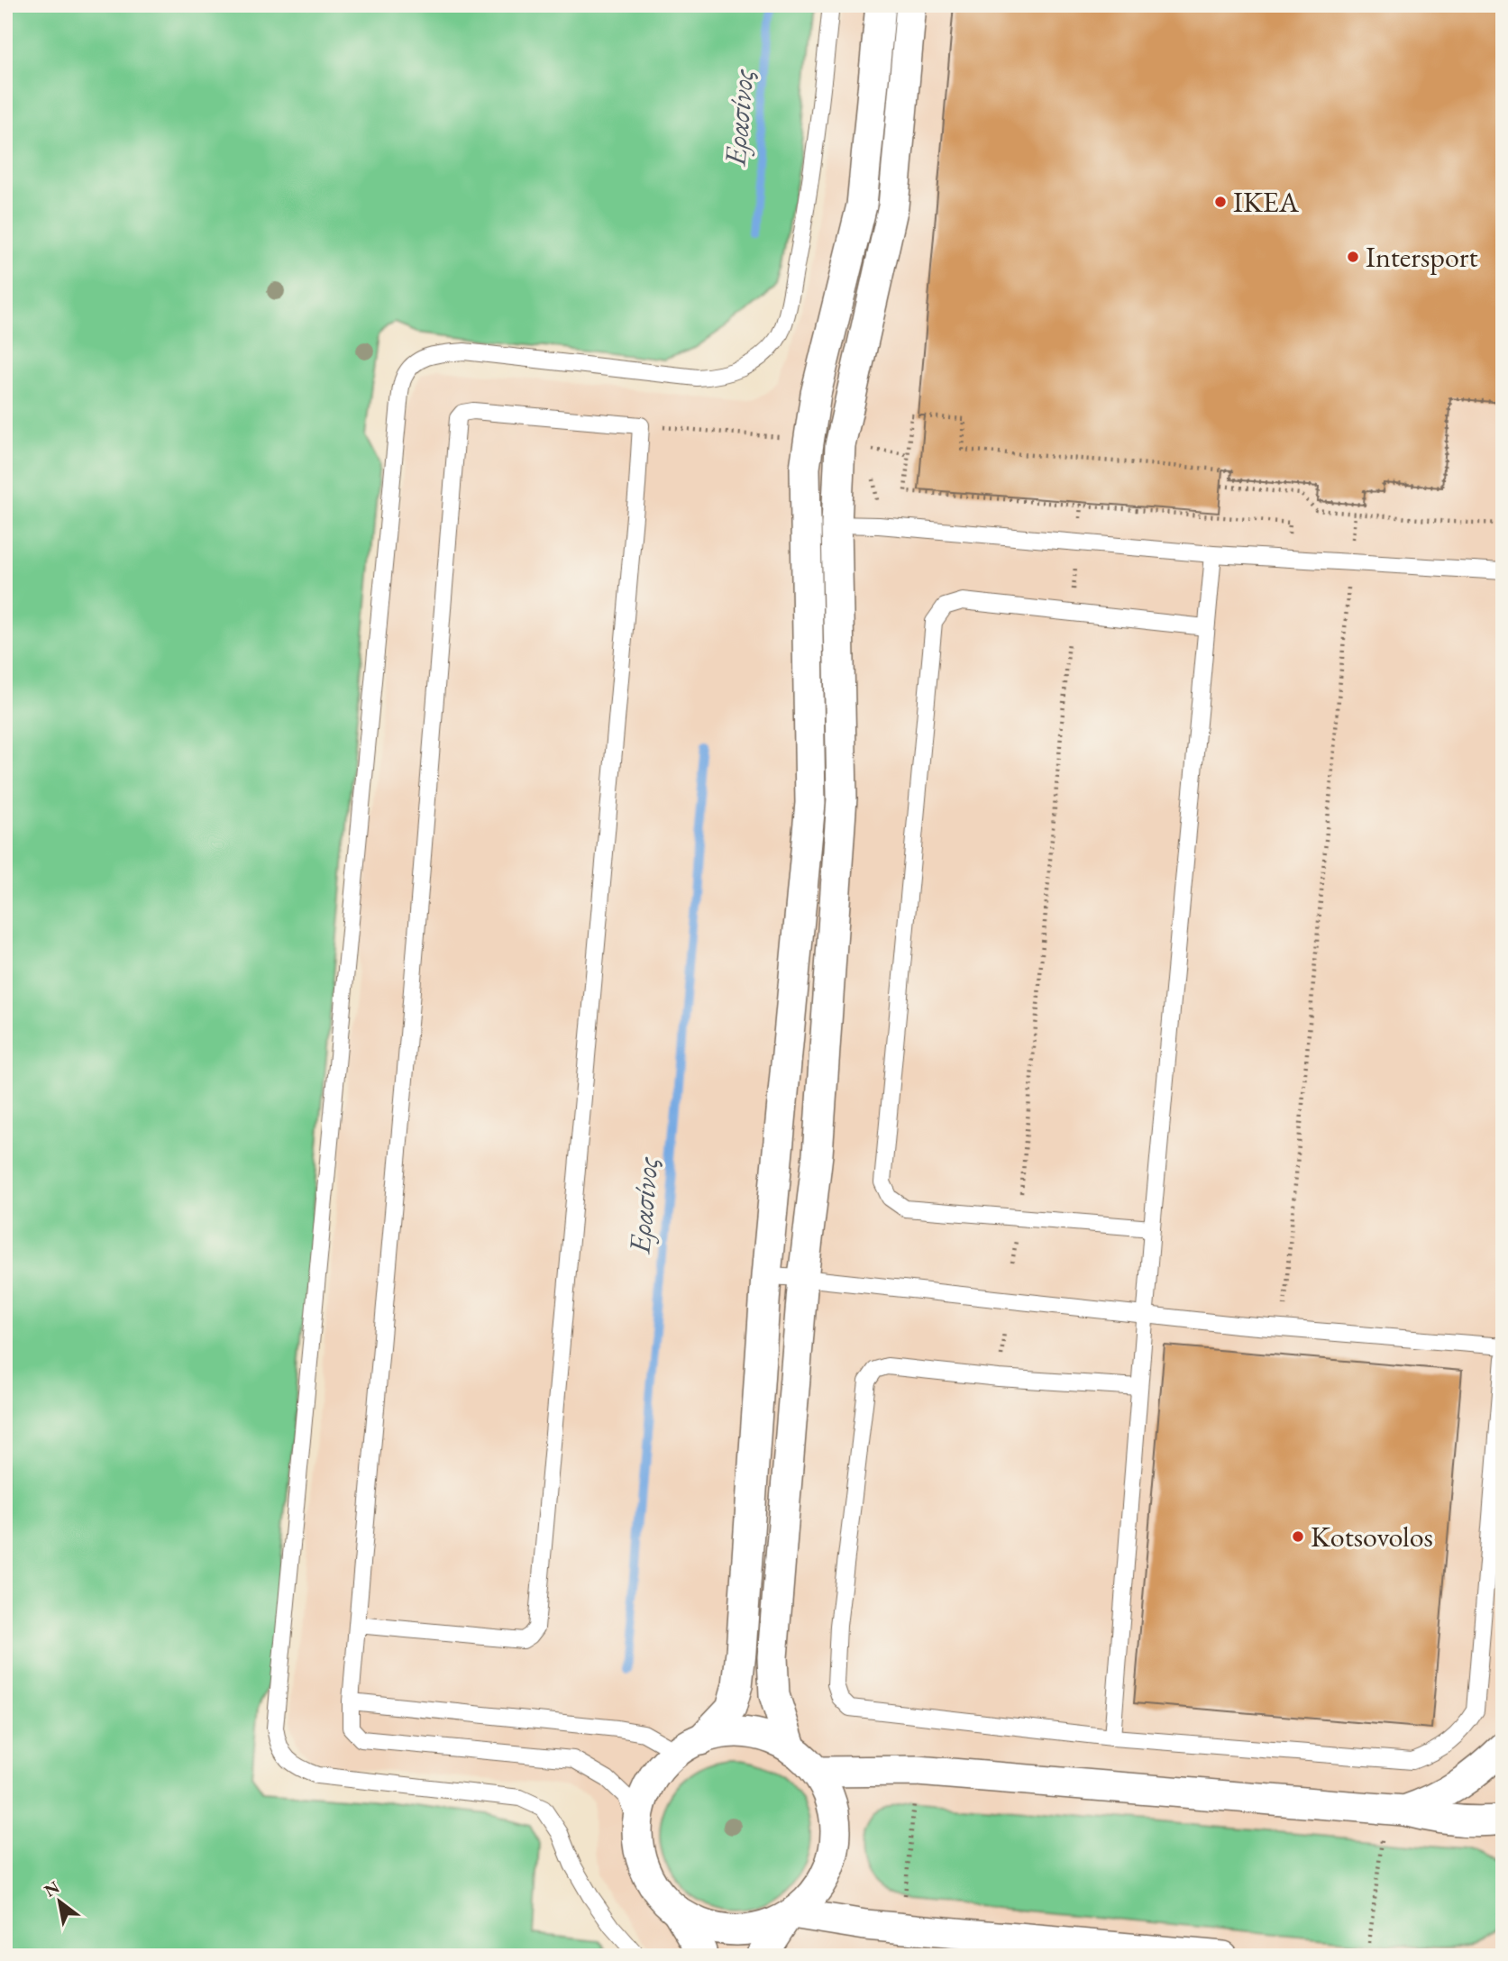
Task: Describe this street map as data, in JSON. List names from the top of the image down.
{
  "water": ["Ερασίνος"],
  "places": ["IKEA", "Intersport", "Kotsovolos"],
  "north": "top left"
}
